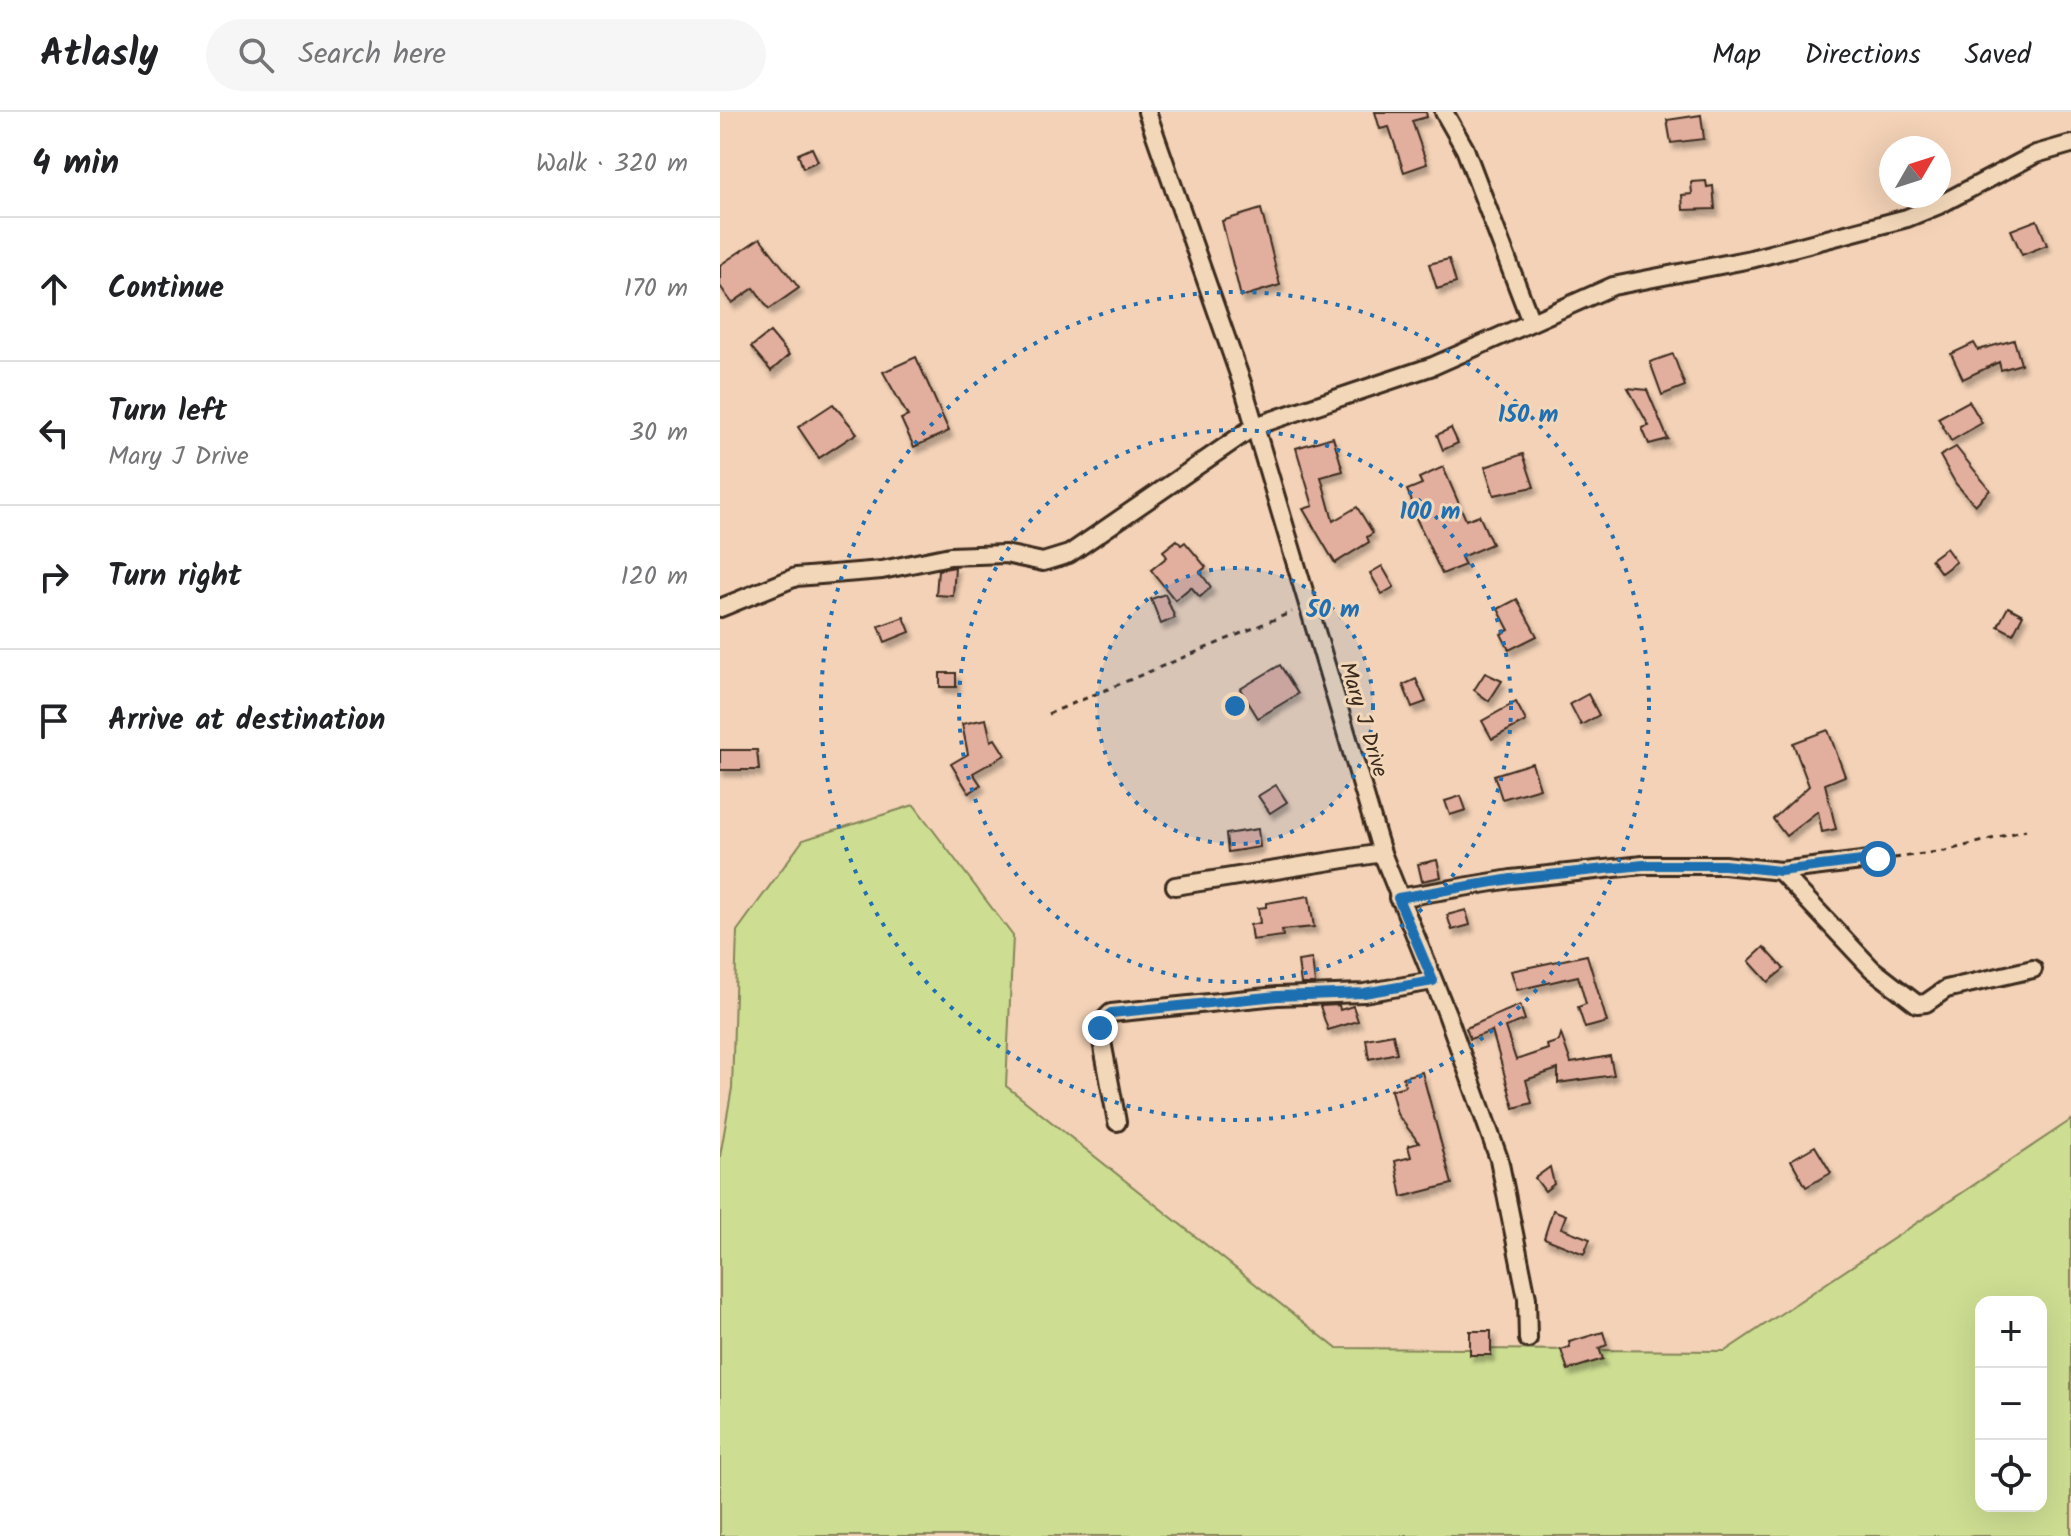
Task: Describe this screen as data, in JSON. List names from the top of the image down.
{
  "streets": {
    "street": ["Mary J Drive"]
  },
  "north": "top right",
  "page": {
    "header": "Atlasly",
    "search": "Search here",
    "nav": ["Map", "Directions", "Saved"],
    "heading": ["4 min", "Walk · 320 m"],
    "list": [
      ["Continue", "170 m"],
      ["Turn left", "Mary J Drive", "30 m"],
      ["Turn right", "120 m"],
      "Arrive at destination"
    ],
    "map_buttons": ["+", "−"]
  },
  "rings": ["150 m", "100 m", "50 m"]
}
